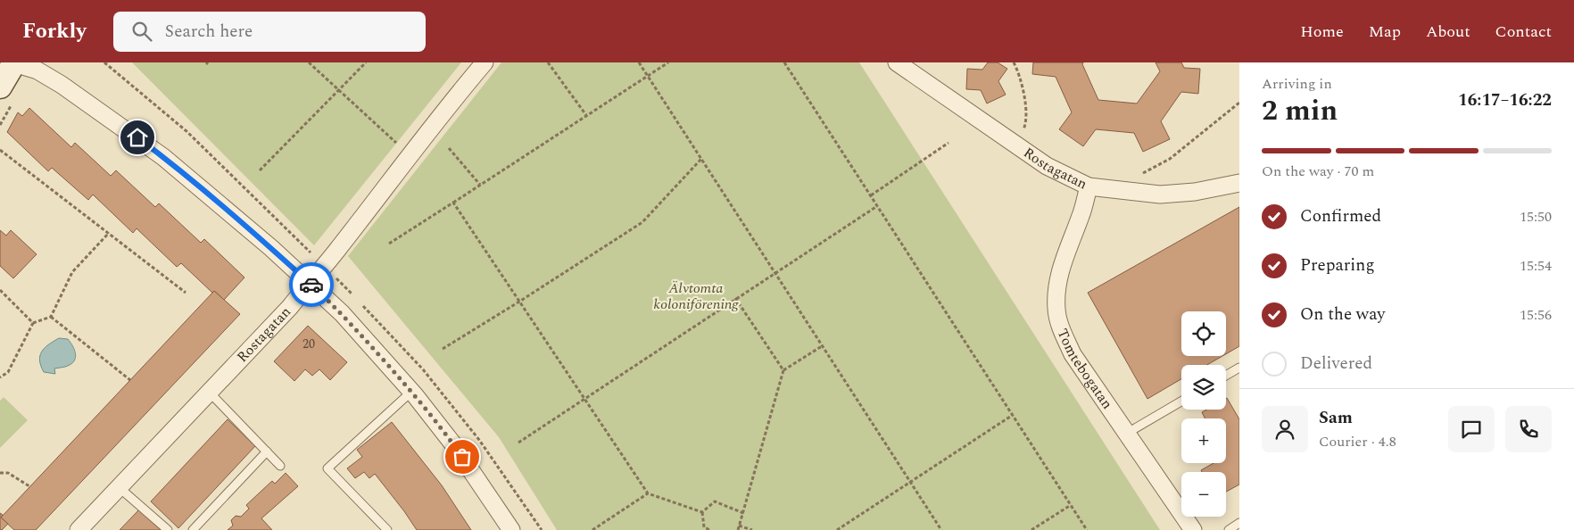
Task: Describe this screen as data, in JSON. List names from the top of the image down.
{
  "streets": {
    "street": ["Rostagatan", "Tomtebogatan"]
  },
  "crossings": [
    ["Rostagatan", "Tomtebogatan"]
  ],
  "parks": ["Älvtomta koloniförening"],
  "house_numbers": ["20"],
  "page": {
    "header": "Forkly",
    "search": "Search here",
    "nav": [
      "Home",
      "Map",
      "About",
      "Contact"
    ],
    "heading": ["2 min", "Arriving in", "16:17–16:22"],
    "panel": ["Sam", "Courier · 4.8"],
    "bar": "On the way · 70 m",
    "list": [
      ["Confirmed", "15:50"],
      ["Preparing", "15:54"],
      ["On the way", "15:56"],
      "Delivered"
    ],
    "map_buttons": ["+", "−"]
  }
}
